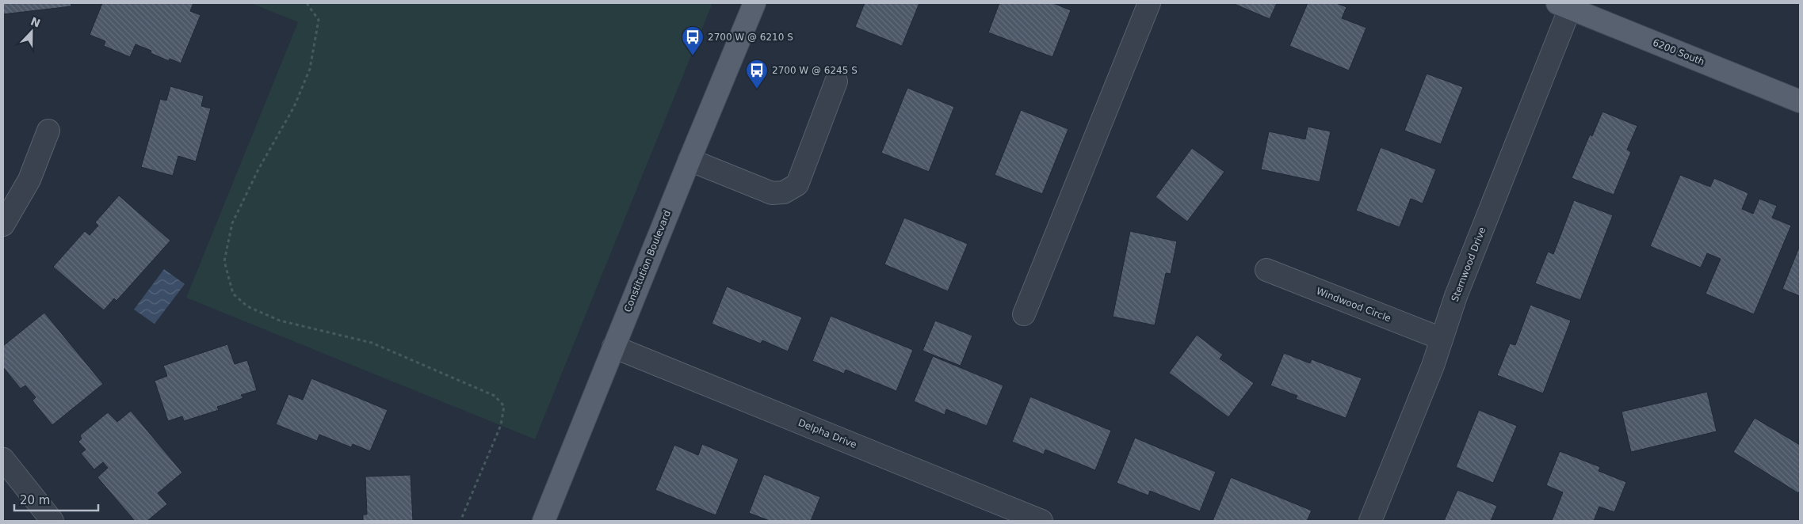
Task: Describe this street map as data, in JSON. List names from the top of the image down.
{
  "streets": {
    "main road": ["6200 South", "Constitution Boulevard"],
    "street": ["Sternwood Drive", "Windwood Circle", "Delpha Drive"]
  },
  "crossings": [
    ["6200 South", "Sternwood Drive"],
    ["Constitution Boulevard", "Delpha Drive"],
    ["Sternwood Drive", "Windwood Circle"]
  ],
  "places": {
    "bus stop": ["2700 W @ 6210 S", "2700 W @ 6245 S"]
  },
  "scale_bar": "20 m",
  "north": "top"
}
